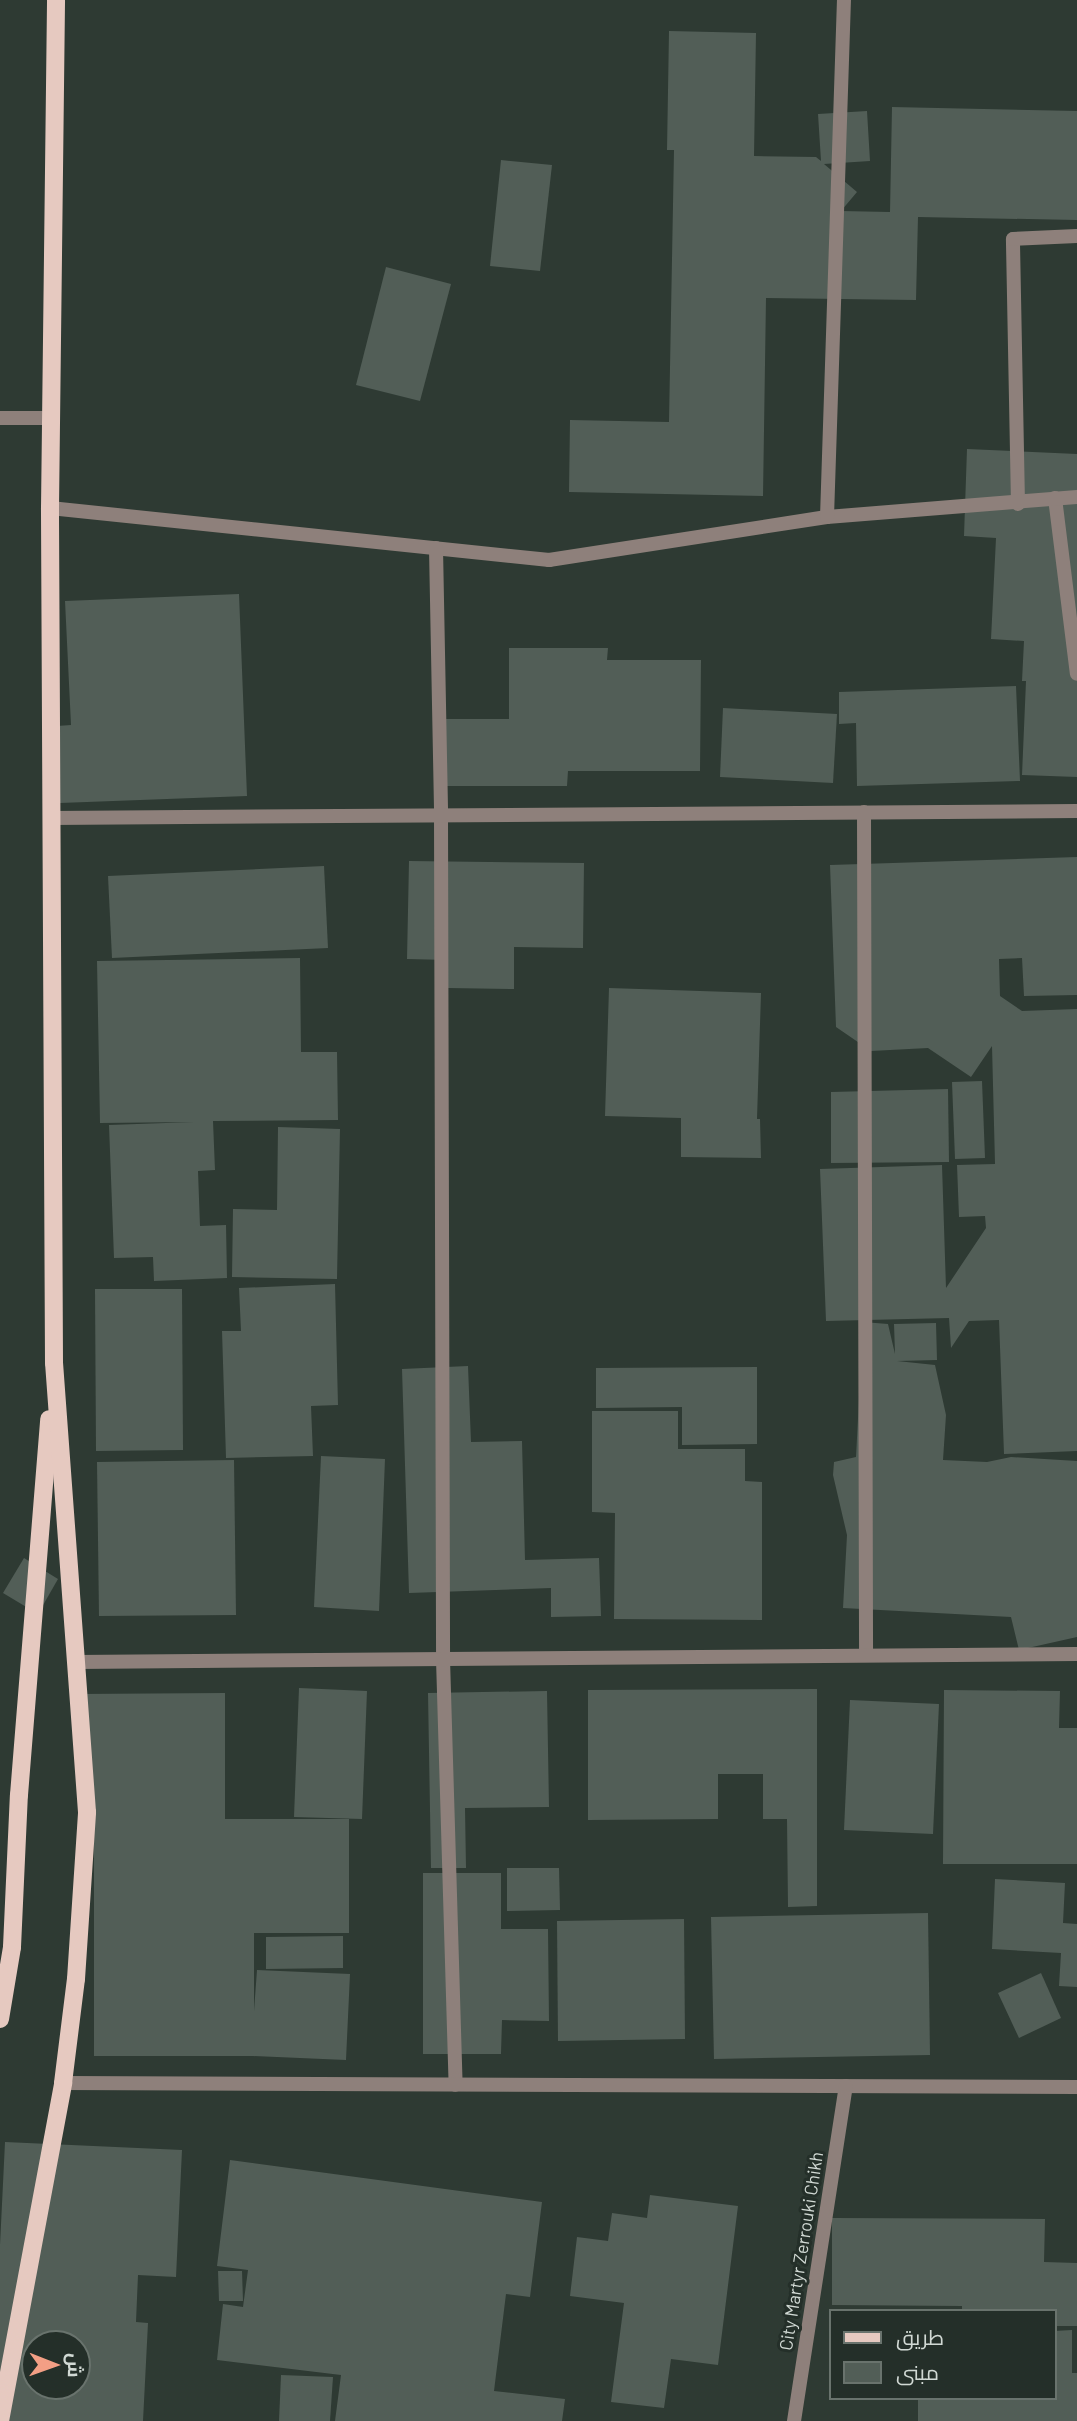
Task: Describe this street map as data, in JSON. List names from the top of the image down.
{
  "streets": {
    "street": ["City Martyr Zerrouki Chikh"]
  },
  "legend": ["طريق", "مبنى"],
  "north": "right"
}
